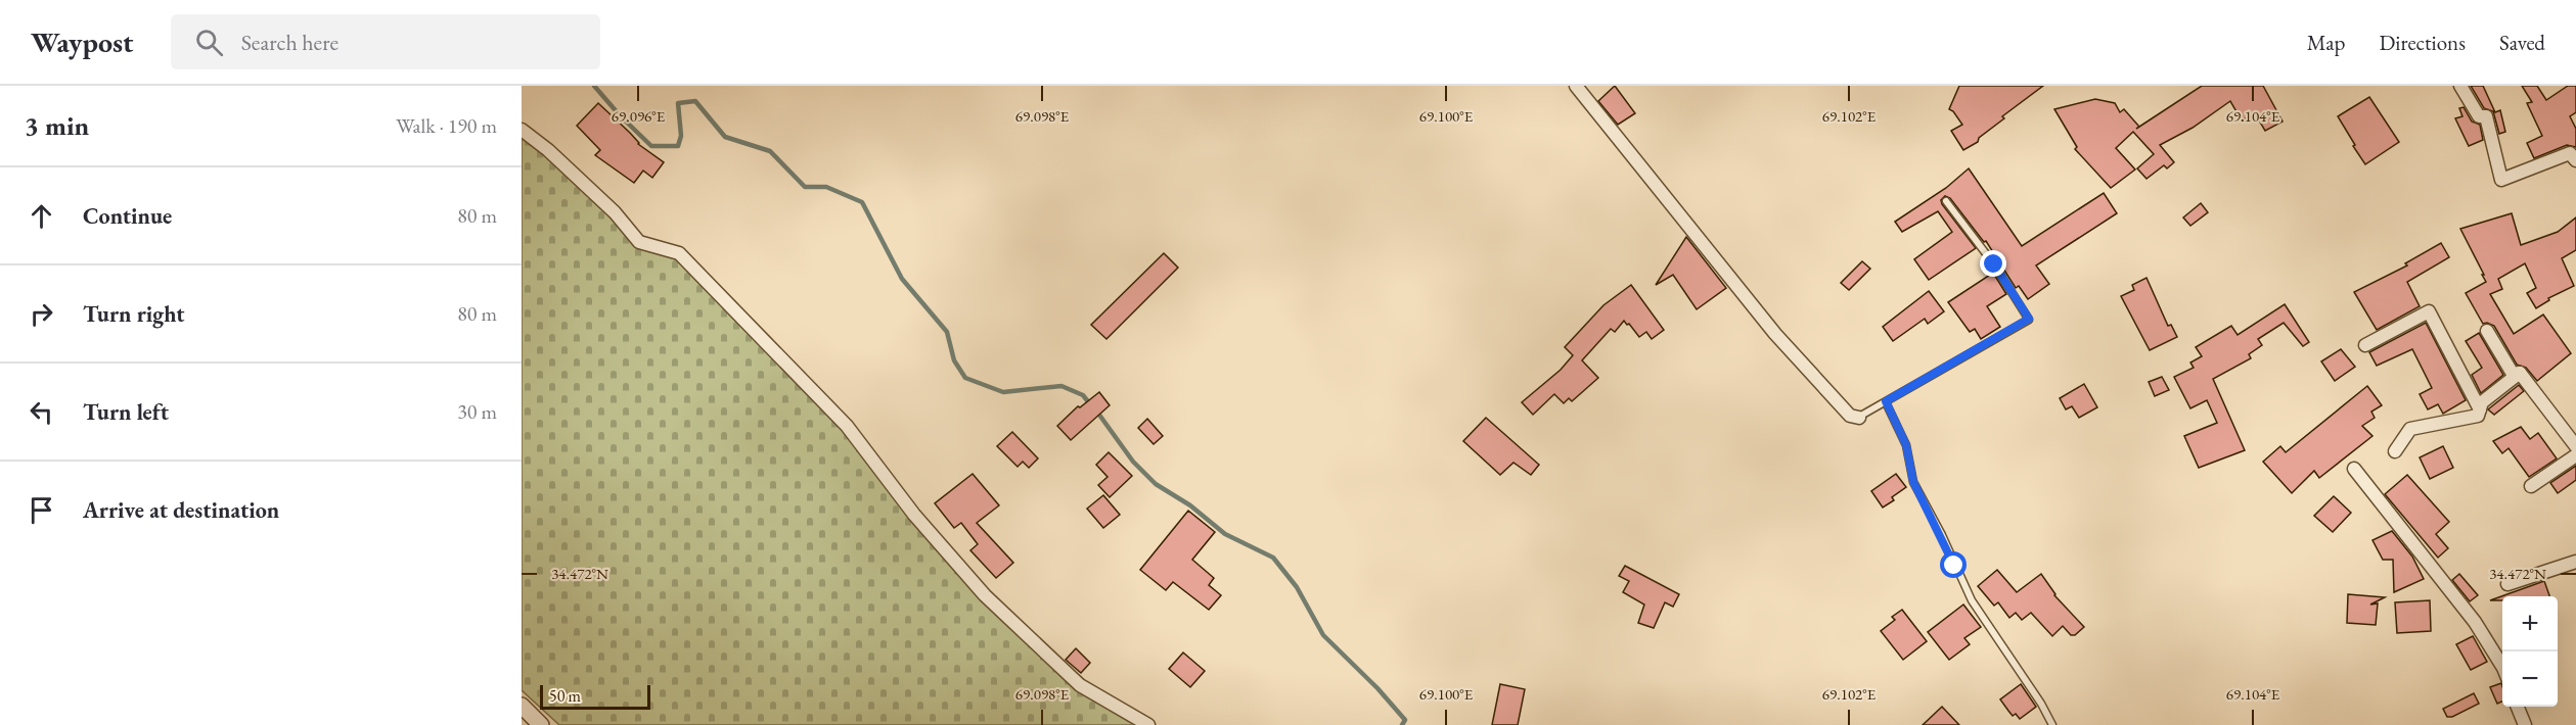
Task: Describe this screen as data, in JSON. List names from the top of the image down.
{
  "scale_bar": "50 m",
  "page": {
    "header": "Waypost",
    "search": "Search here",
    "nav": ["Map", "Directions", "Saved"],
    "heading": ["3 min", "Walk · 190 m"],
    "list": [
      ["Continue", "80 m"],
      ["Turn right", "80 m"],
      ["Turn left", "30 m"],
      "Arrive at destination"
    ],
    "map_buttons": ["+", "−"],
    "scale": "50 m"
  },
  "coordinates": [
    "69.096°E",
    "69.098°E",
    "69.100°E",
    "69.102°E",
    "69.104°E",
    "34.472°N"
  ]
}
